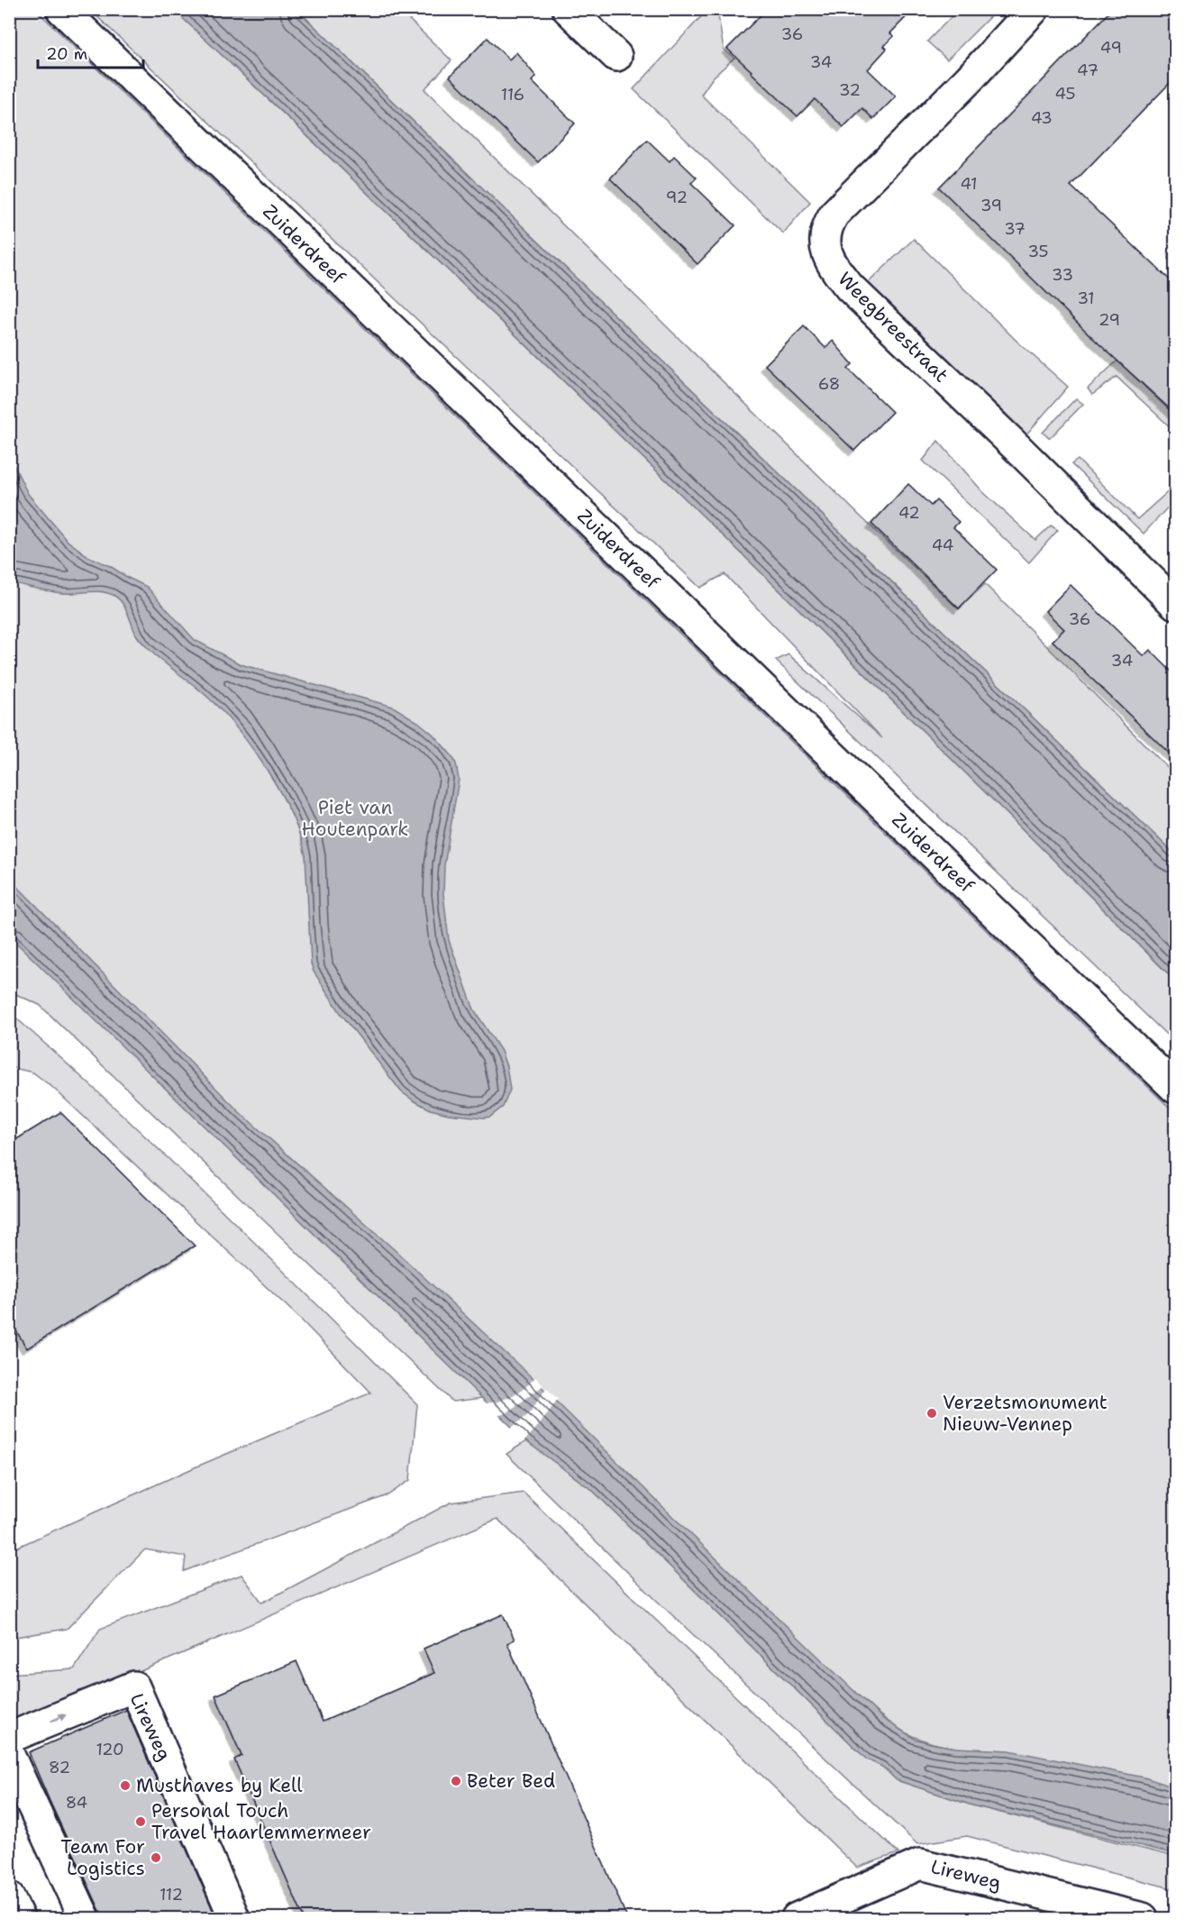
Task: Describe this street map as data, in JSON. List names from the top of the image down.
{
  "streets": {
    "street": ["Zuiderdreef", "Weegbreestraat", "Lireweg"]
  },
  "parks": ["Piet van Houtenpark"],
  "places": [
    "Verzetsmonument Nieuw-Vennep",
    "Beter Bed",
    "Musthaves by Kell",
    "Personal Touch Travel Haarlemmermeer",
    "Team For Logistics"
  ],
  "house_numbers": [
    "36",
    "49",
    "34",
    "47",
    "32",
    "45",
    "116",
    "43",
    "41",
    "92",
    "39",
    "37",
    "35",
    "33",
    "31",
    "29",
    "68",
    "42",
    "44",
    "36",
    "34",
    "120",
    "82",
    "84",
    "112"
  ],
  "scale_bar": "20 m"
}
